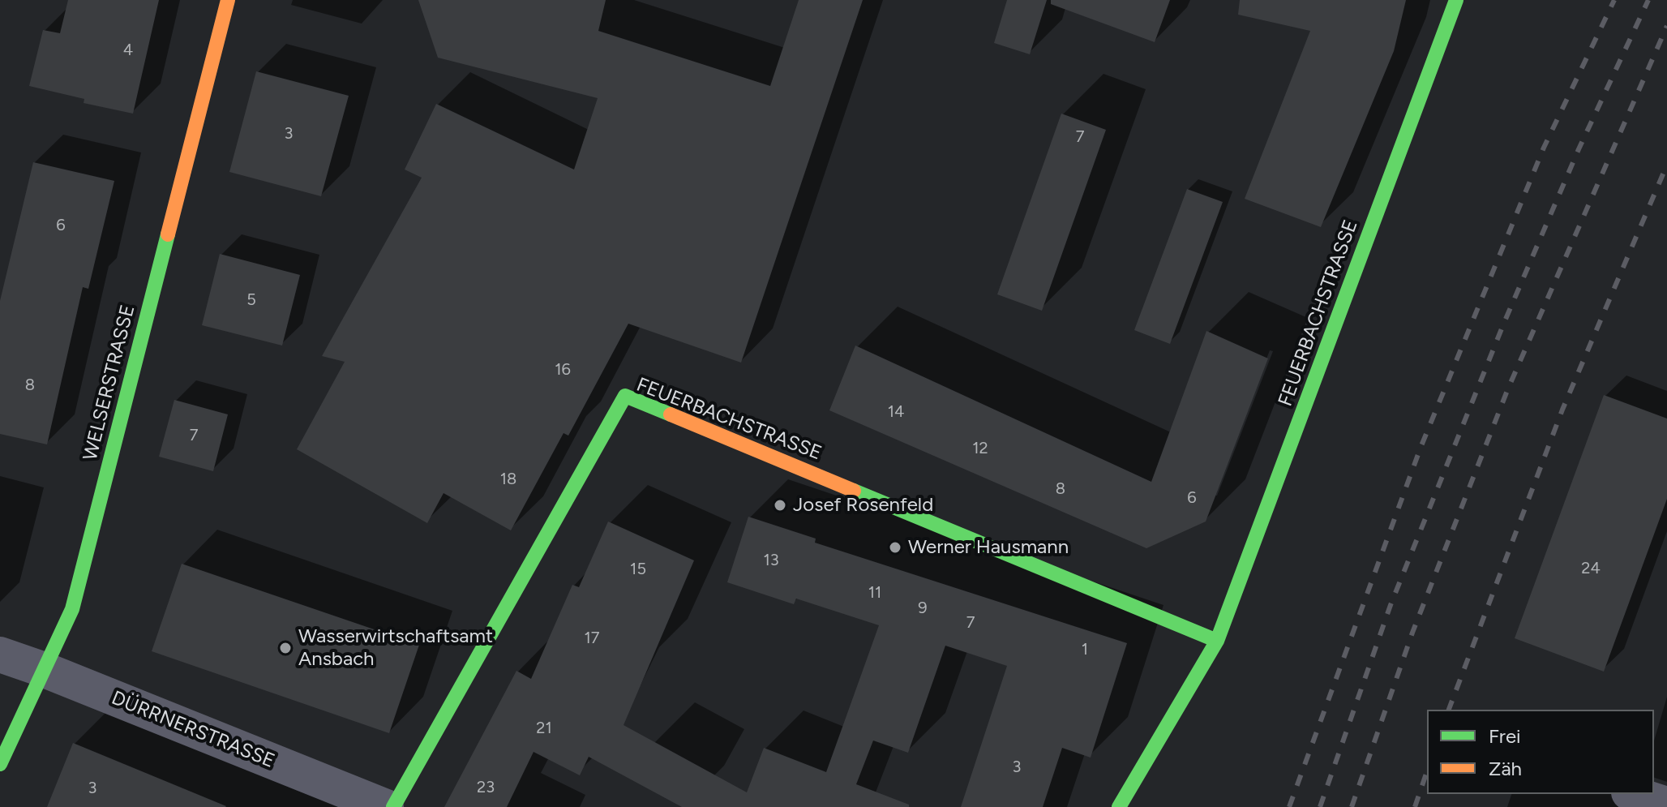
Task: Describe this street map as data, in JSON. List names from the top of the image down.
{
  "streets": {
    "street": ["FEUERBACHSTRASSE", "WELSERSTRASSE", "DÜRRNERSTRASSE"]
  },
  "crossings": [
    ["WELSERSTRASSE", "DÜRRNERSTRASSE"]
  ],
  "places": ["Josef Rosenfeld", "Werner Hausmann", "Wasserwirtschaftsamt Ansbach"],
  "house_numbers": [
    "4",
    "3",
    "7",
    "6",
    "5",
    "16",
    "8",
    "14",
    "7",
    "12",
    "18",
    "8",
    "6",
    "13",
    "24",
    "15",
    "11",
    "9",
    "7",
    "17",
    "1",
    "21",
    "3",
    "23",
    "3"
  ],
  "legend": ["Frei", "Zäh"]
}
